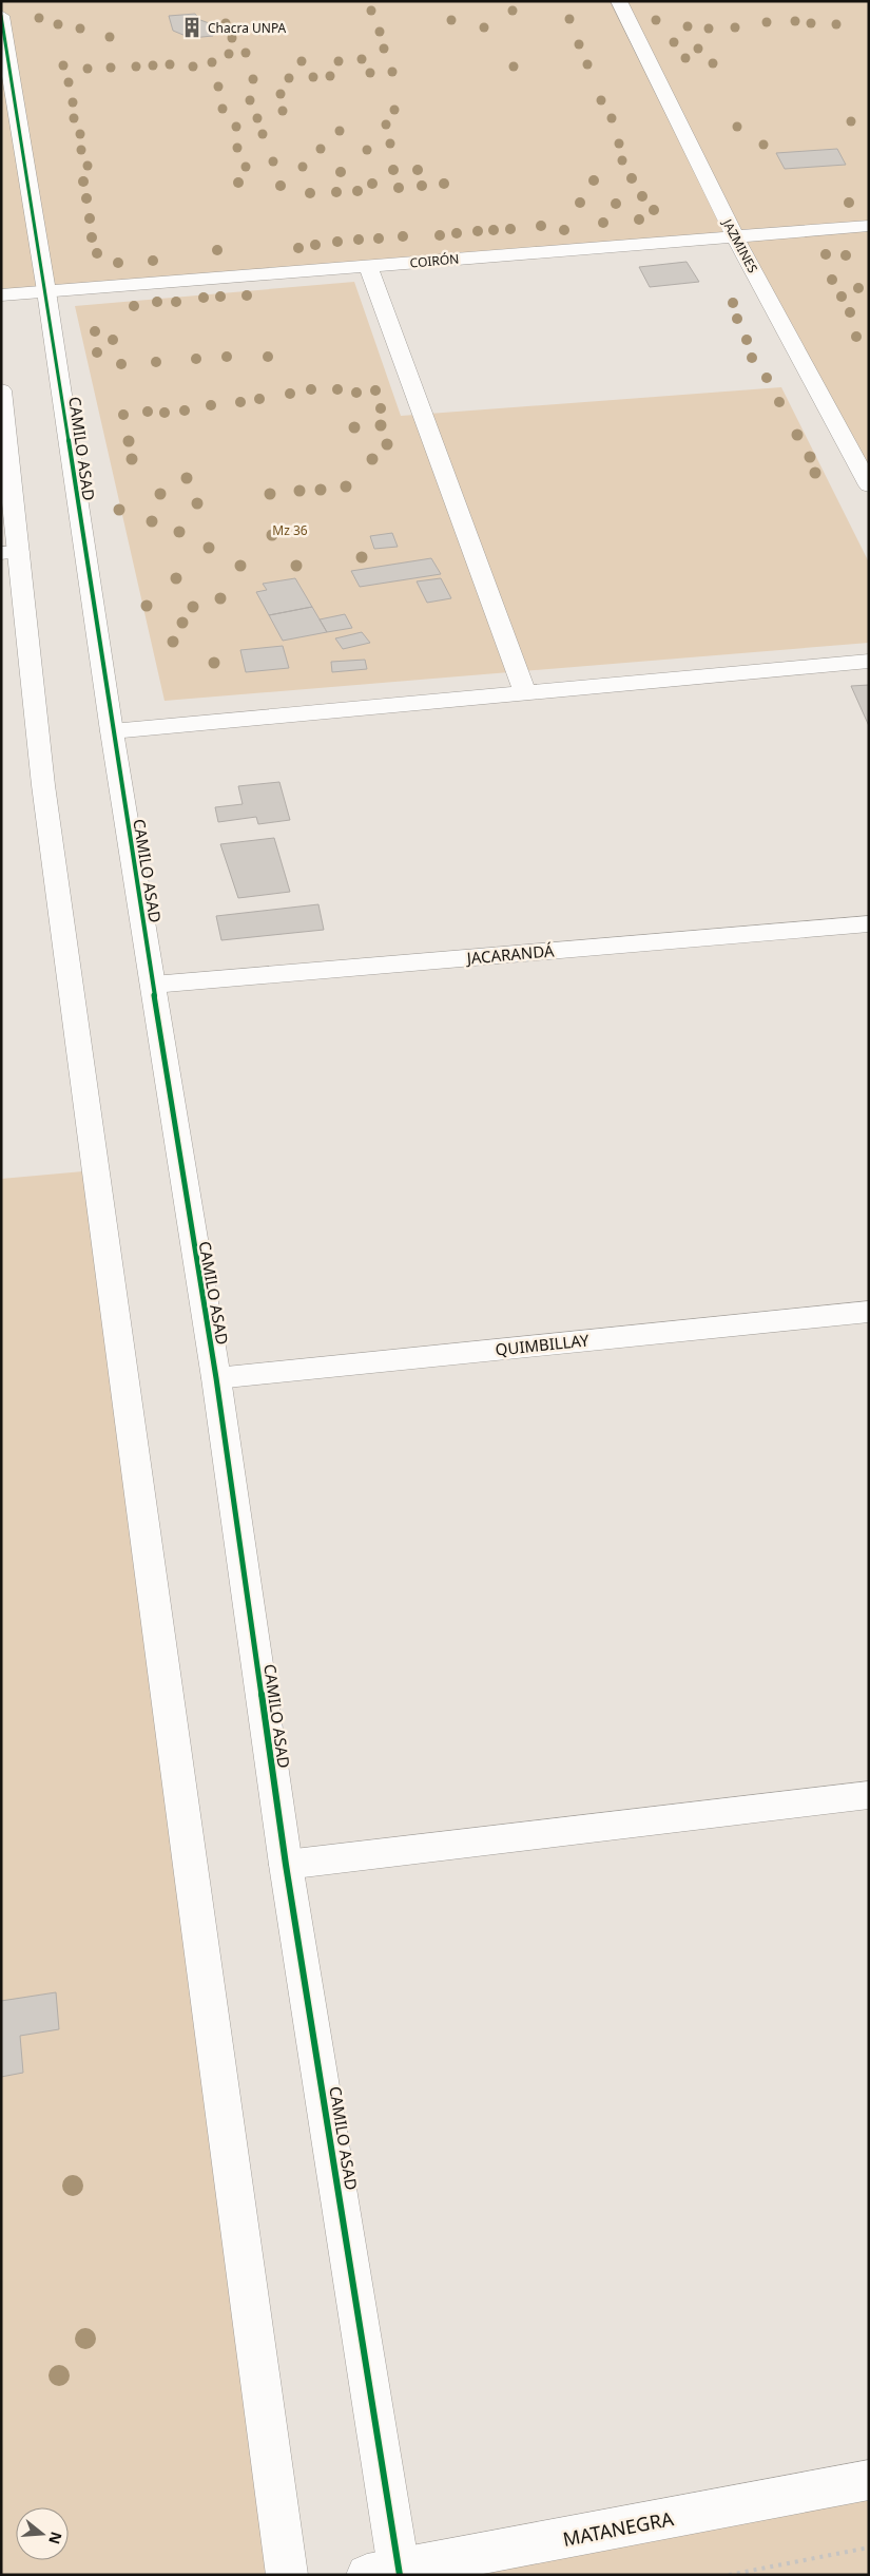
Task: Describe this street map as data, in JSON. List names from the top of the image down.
{
  "streets": {
    "street": [
      "JAZMINES",
      "COIRÓN",
      "CAMILO ASAD",
      "JACARANDÁ",
      "QUIMBILLAY",
      "MATANEGRA"
    ]
  },
  "crossings": [
    ["JAZMINES", "COIRÓN"],
    ["COIRÓN", "CAMILO ASAD"],
    ["CAMILO ASAD", "JACARANDÁ"],
    ["CAMILO ASAD", "QUIMBILLAY"],
    ["CAMILO ASAD", "MATANEGRA"]
  ],
  "parks": ["Mz 36"],
  "places": {
    "building": ["Chacra UNPA"]
  },
  "north": "right"
}
